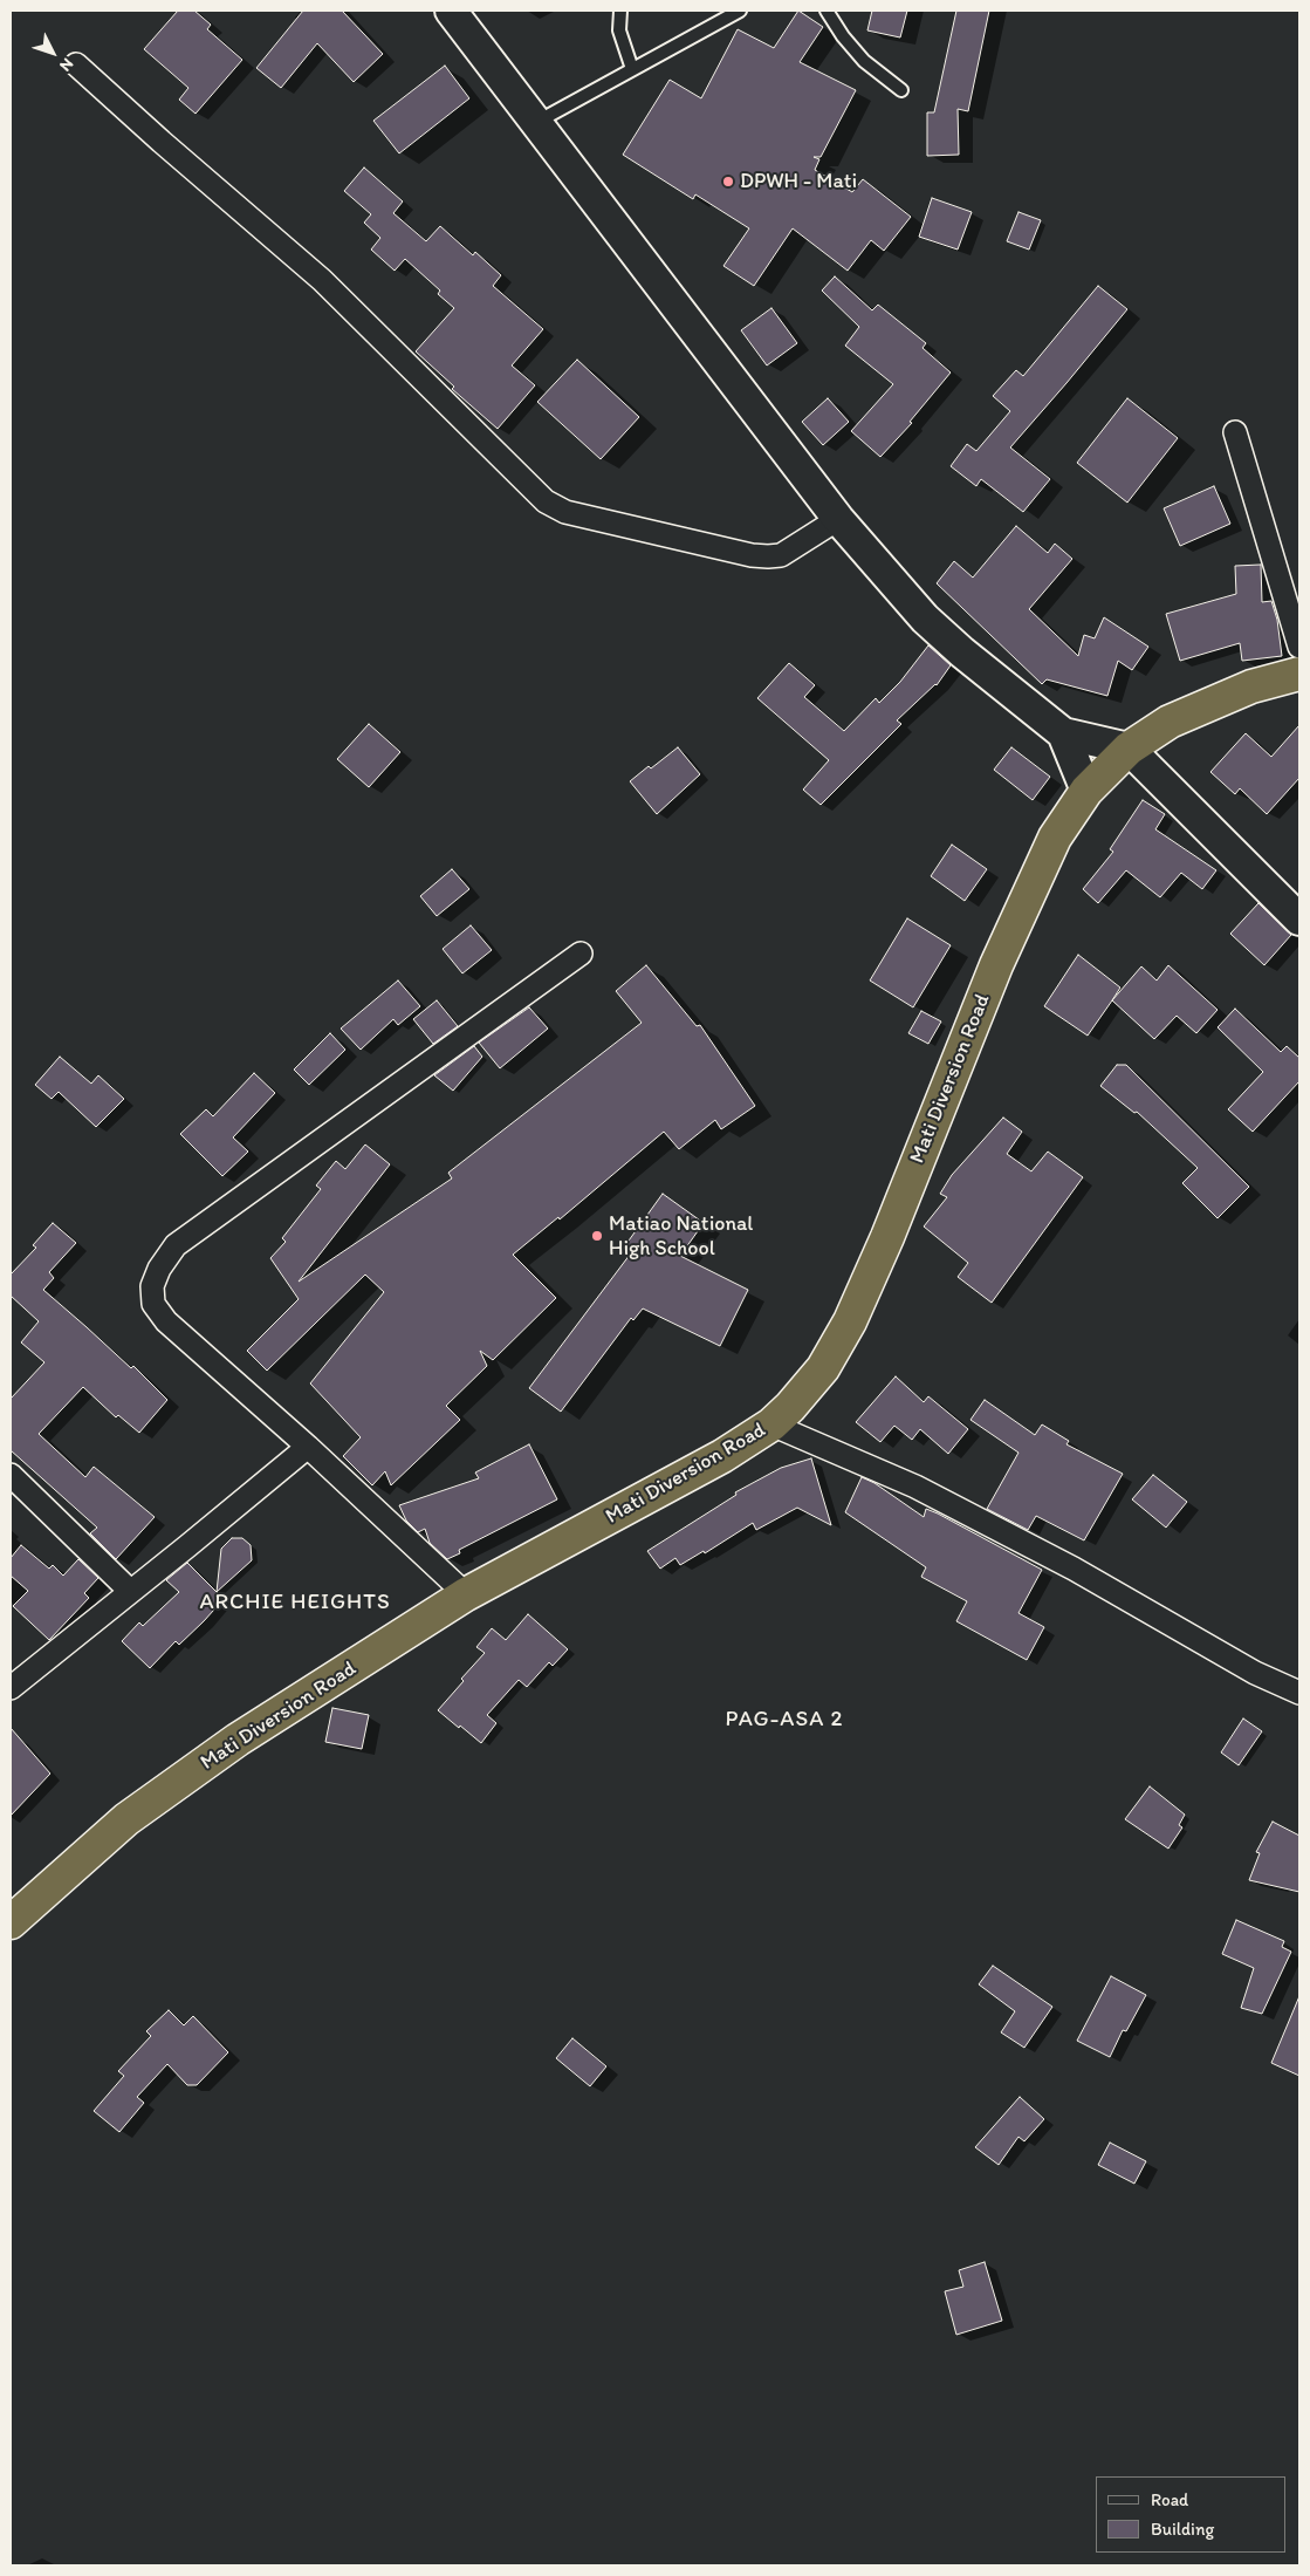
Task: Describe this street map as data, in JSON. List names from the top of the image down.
{
  "streets": {
    "highway": ["Mati Diversion Road"]
  },
  "districts": ["ARCHIE HEIGHTS", "PAG-ASA 2"],
  "places": ["DPWH - Mati", "Matiao National High School"],
  "legend": ["Road", "Building"],
  "north": "bottom right"
}
